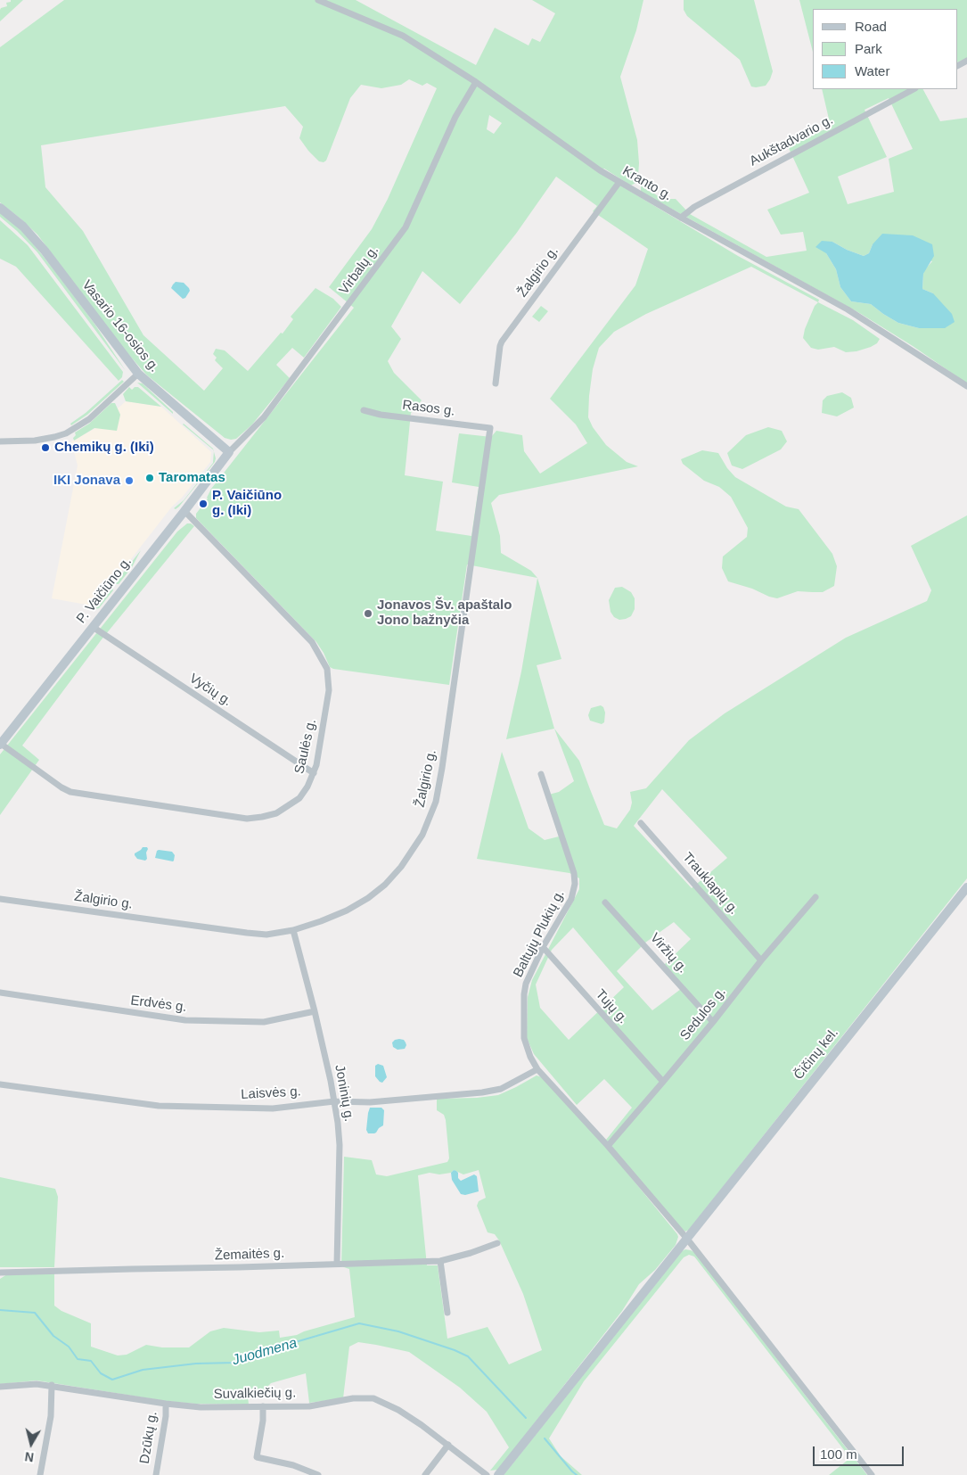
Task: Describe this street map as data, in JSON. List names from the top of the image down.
{
  "streets": {
    "main road": ["Vasario 16-osios g.", "P. Vaičiūno g.", "Čičinų kel."],
    "street": [
      "Aukštadvario g.",
      "Kranto g.",
      "Virbalų g.",
      "Žalgirio g.",
      "Rasos g.",
      "Vyčių g.",
      "Saulės g.",
      "Trauklapių g.",
      "Baltųjų Plukių g.",
      "Viržių g.",
      "Erdvės g.",
      "Tujų g.",
      "Sedulos g.",
      "Laisvės g.",
      "Joninių g.",
      "Žemaitės g.",
      "Suvalkiečių g.",
      "Dzūkų g."
    ]
  },
  "crossings": [
    ["Aukštadvario g.", "Kranto g."],
    ["Kranto g.", "Virbalų g."],
    ["Kranto g.", "Žalgirio g."],
    ["Virbalų g.", "Vasario 16-osios g."],
    ["Virbalų g.", "P. Vaičiūno g."],
    ["Žalgirio g.", "Rasos g."],
    ["Žalgirio g.", "Joninių g."],
    ["Vasario 16-osios g.", "P. Vaičiūno g."],
    ["P. Vaičiūno g.", "Vyčių g."],
    ["P. Vaičiūno g.", "Saulės g."],
    ["Vyčių g.", "Saulės g."],
    ["Trauklapių g.", "Sedulos g."],
    ["Baltųjų Plukių g.", "Tujų g."],
    ["Baltųjų Plukių g.", "Sedulos g."],
    ["Baltųjų Plukių g.", "Čičinų kel."],
    ["Baltųjų Plukių g.", "Laisvės g."],
    ["Viržių g.", "Sedulos g."],
    ["Erdvės g.", "Joninių g."],
    ["Tujų g.", "Sedulos g."],
    ["Laisvės g.", "Joninių g."],
    ["Joninių g.", "Žemaitės g."],
    ["Suvalkiečių g.", "Dzūkų g."]
  ],
  "water": ["Juodmena"],
  "places": [
    "Chemikų g. (Iki)",
    "Taromatas",
    "IKI Jonava",
    "P. Vaičiūno g. (Iki)",
    "Jonavos Šv. apaštalo Jono bažnyčia"
  ],
  "legend": ["Road", "Park", "Water"],
  "scale_bar": "100 m",
  "north": "bottom"
}
